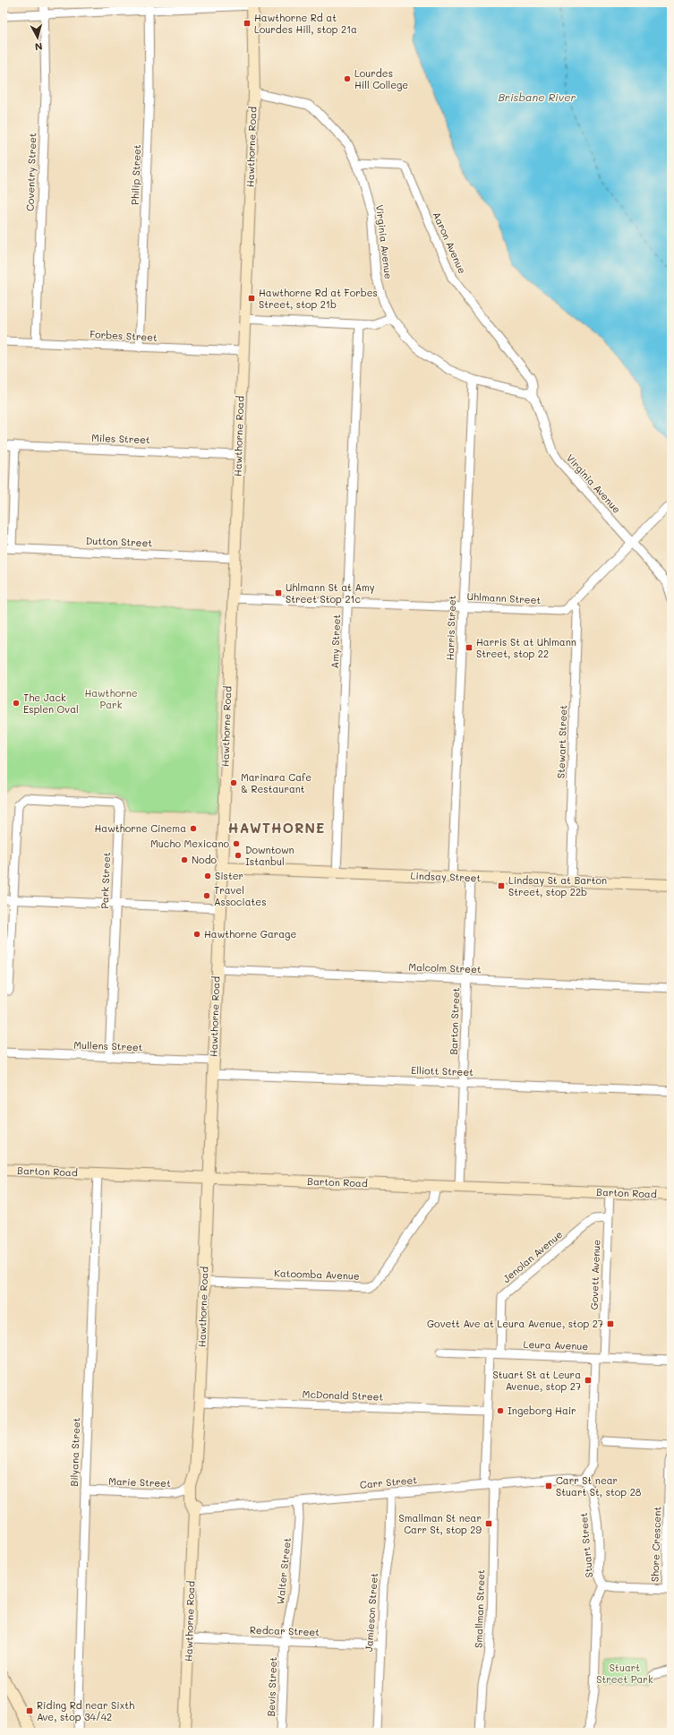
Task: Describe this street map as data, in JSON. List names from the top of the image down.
{
  "streets": {
    "street": [
      "Hawthorne Road",
      "Coventry Street",
      "Philip Street",
      "Virginia Avenue",
      "Aaron Avenue",
      "Forbes Street",
      "Miles Street",
      "Dutton Street",
      "Uhlmann Street",
      "Harris Street",
      "Amy Street",
      "Stewart Street",
      "Lindsay Street",
      "Park Street",
      "Malcolm Street",
      "Barton Street",
      "Mullens Street",
      "Elliott Street",
      "Barton Road",
      "Jenolan Avenue",
      "Katoomba Avenue",
      "Govett Avenue",
      "Leura Avenue",
      "McDonald Street",
      "Bilyana Street",
      "Marie Street",
      "Carr Street",
      "Shore Crescent",
      "Stuart Street",
      "Walter Street",
      "Smallman Street",
      "Jamieson Street",
      "Redcar Street",
      "Bevis Street"
    ]
  },
  "crossings": [
    ["Hawthorne Road", "Virginia Avenue"],
    ["Hawthorne Road", "Forbes Street"],
    ["Hawthorne Road", "Miles Street"],
    ["Hawthorne Road", "Dutton Street"],
    ["Hawthorne Road", "Uhlmann Street"],
    ["Hawthorne Road", "Lindsay Street"],
    ["Hawthorne Road", "Malcolm Street"],
    ["Hawthorne Road", "Mullens Street"],
    ["Hawthorne Road", "Elliott Street"],
    ["Hawthorne Road", "Barton Road"],
    ["Hawthorne Road", "Katoomba Avenue"],
    ["Hawthorne Road", "McDonald Street"],
    ["Hawthorne Road", "Marie Street"],
    ["Hawthorne Road", "Carr Street"],
    ["Hawthorne Road", "Redcar Street"],
    ["Coventry Street", "Forbes Street"],
    ["Philip Street", "Forbes Street"],
    ["Virginia Avenue", "Aaron Avenue"],
    ["Virginia Avenue", "Uhlmann Street"],
    ["Virginia Avenue", "Harris Street"],
    ["Uhlmann Street", "Harris Street"],
    ["Uhlmann Street", "Amy Street"],
    ["Uhlmann Street", "Stewart Street"],
    ["Harris Street", "Lindsay Street"],
    ["Amy Street", "Lindsay Street"],
    ["Stewart Street", "Lindsay Street"],
    ["Lindsay Street", "Barton Street"],
    ["Park Street", "Mullens Street"],
    ["Malcolm Street", "Barton Street"],
    ["Barton Street", "Elliott Street"],
    ["Barton Street", "Barton Road"],
    ["Barton Road", "Katoomba Avenue"],
    ["Barton Road", "Govett Avenue"],
    ["Barton Road", "Bilyana Street"],
    ["Jenolan Avenue", "Govett Avenue"],
    ["Jenolan Avenue", "Leura Avenue"],
    ["Govett Avenue", "Leura Avenue"],
    ["Bilyana Street", "Marie Street"],
    ["Carr Street", "Stuart Street"],
    ["Carr Street", "Walter Street"],
    ["Carr Street", "Smallman Street"],
    ["Carr Street", "Jamieson Street"],
    ["Walter Street", "Redcar Street"],
    ["Walter Street", "Bevis Street"],
    ["Jamieson Street", "Redcar Street"],
    ["Redcar Street", "Bevis Street"]
  ],
  "districts": ["HAWTHORNE"],
  "water": ["Brisbane River"],
  "parks": ["Hawthorne Park", "Stuart Street Park"],
  "places": {
    "transit": [
      "Hawthorne Rd at Lourdes Hill, stop 21a",
      "Hawthorne Rd at Forbes Street, stop 21b",
      "Uhlmann St at Amy Street Stop 21c",
      "Harris St at Uhlmann Street, stop 22",
      "Lindsay St at Barton Street, stop 22b",
      "Govett Ave at Leura Avenue, stop 27",
      "Stuart St at Leura Avenue, stop 27",
      "Carr St near Stuart St, stop 28",
      "Smallman St near Carr St, stop 29",
      "Riding Rd near Sixth Ave, stop 34/42"
    ],
    "other": [
      "Lourdes Hill College",
      "The Jack Esplen Oval",
      "Marinara Cafe & Restaurant",
      "Hawthorne Cinema",
      "Mucho Mexicano",
      "Downtown Istanbul",
      "Nodo",
      "Sister",
      "Travel Associates",
      "Hawthorne Garage",
      "Ingeborg Hair"
    ]
  },
  "north": "bottom"
}
